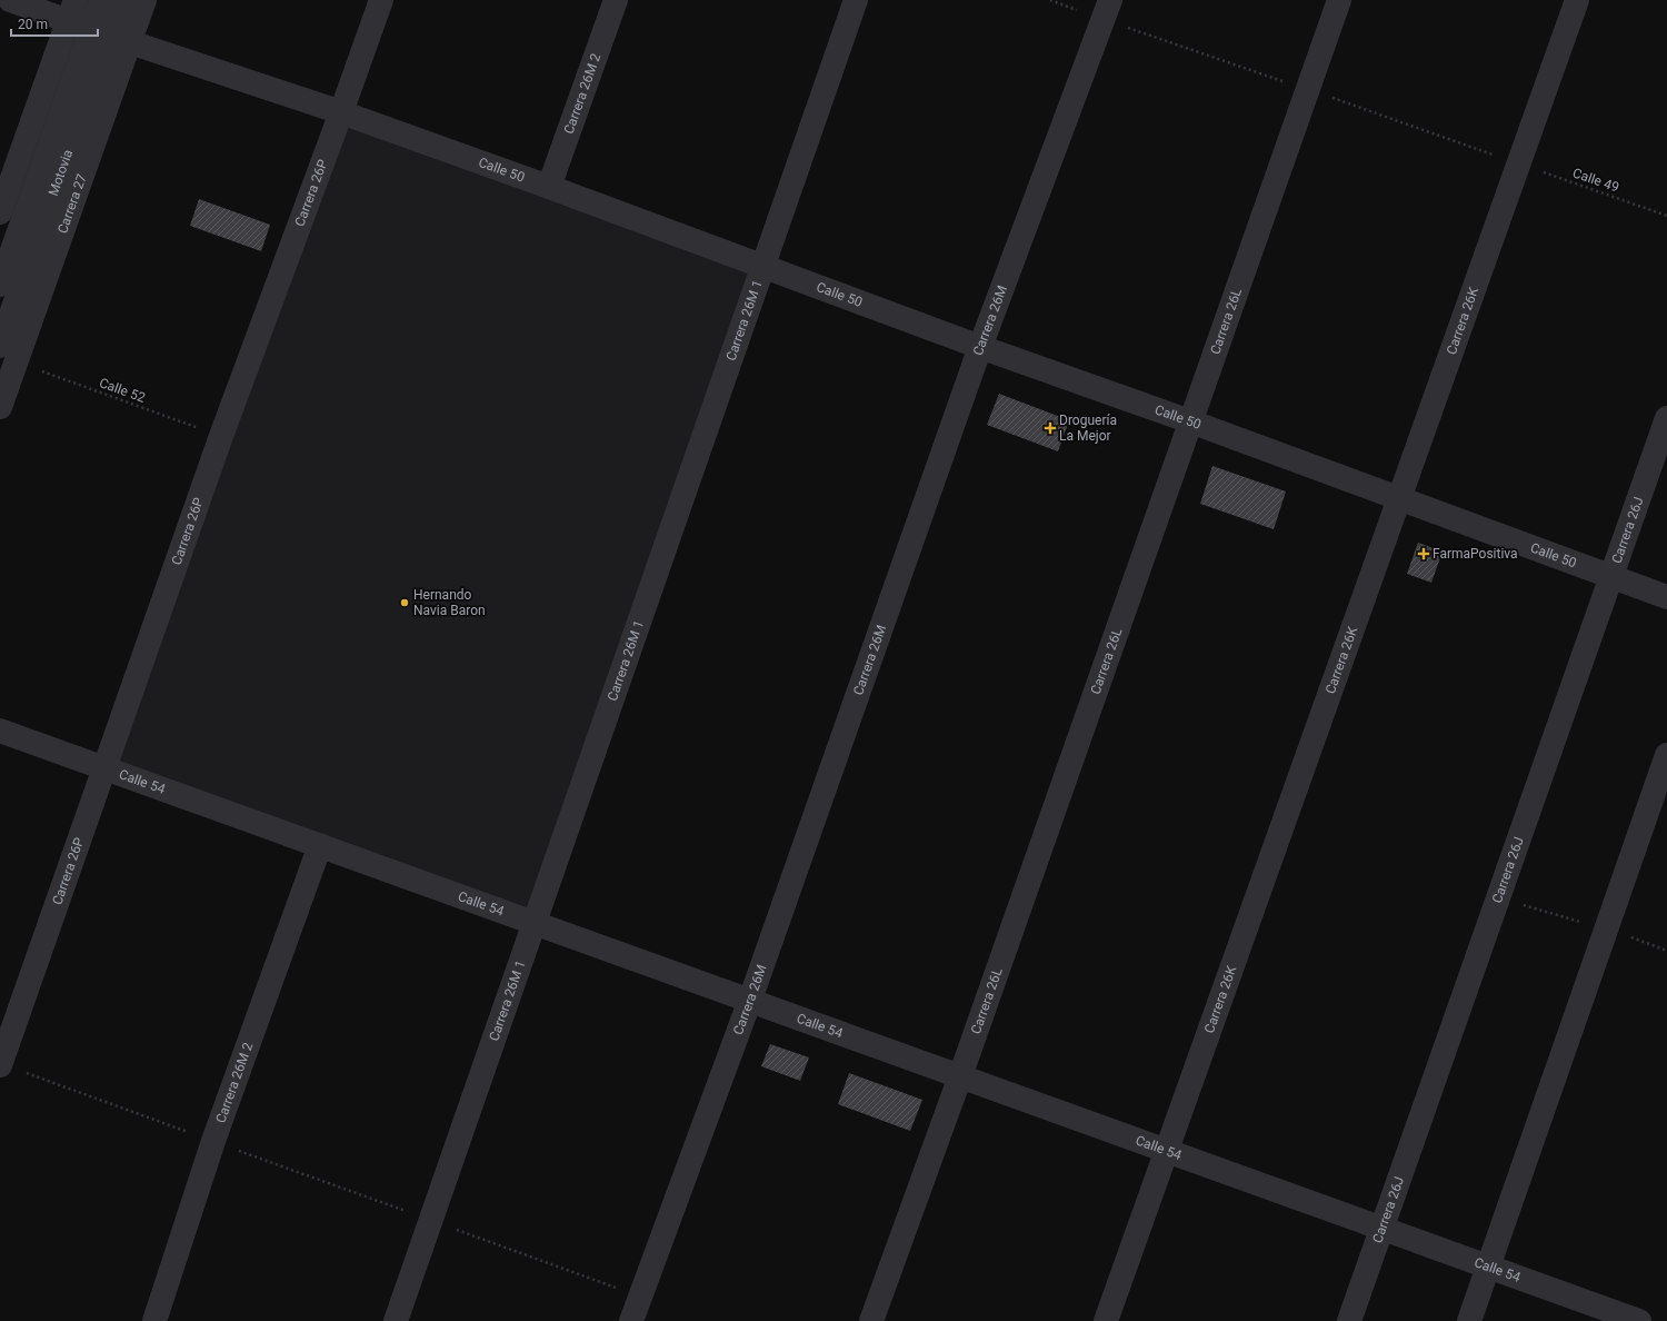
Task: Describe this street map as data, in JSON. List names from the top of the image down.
{
  "streets": {
    "street": [
      "Carrera 26M 2",
      "Calle 50",
      "Motovia",
      "Carrera 26P",
      "Carrera 27",
      "Carrera 26M 1",
      "Carrera 26M",
      "Carrera 26L",
      "Carrera 26K",
      "Carrera 26J",
      "Calle 54"
    ],
    "path": ["Calle 49", "Calle 52"]
  },
  "crossings": [
    ["Carrera 26M 2", "Calle 50"],
    ["Carrera 26M 2", "Calle 54"],
    ["Calle 50", "Motovia"],
    ["Calle 50", "Carrera 26P"],
    ["Calle 50", "Carrera 27"],
    ["Calle 50", "Carrera 26M 1"],
    ["Calle 50", "Carrera 26M"],
    ["Calle 50", "Carrera 26L"],
    ["Calle 50", "Carrera 26K"],
    ["Calle 50", "Carrera 26J"],
    ["Motovia", "Carrera 27"],
    ["Calle 49", "Carrera 26K"],
    ["Carrera 26P", "Calle 52"],
    ["Carrera 26P", "Calle 54"],
    ["Carrera 27", "Calle 52"],
    ["Carrera 26M 1", "Calle 54"],
    ["Carrera 26M", "Calle 54"],
    ["Carrera 26L", "Calle 54"],
    ["Carrera 26K", "Calle 54"],
    ["Carrera 26J", "Calle 54"]
  ],
  "places": {
    "health": ["Droguería La Mejor", "FarmaPositiva"],
    "other": ["Hernando Navia Baron"]
  },
  "scale_bar": "20 m"
}
